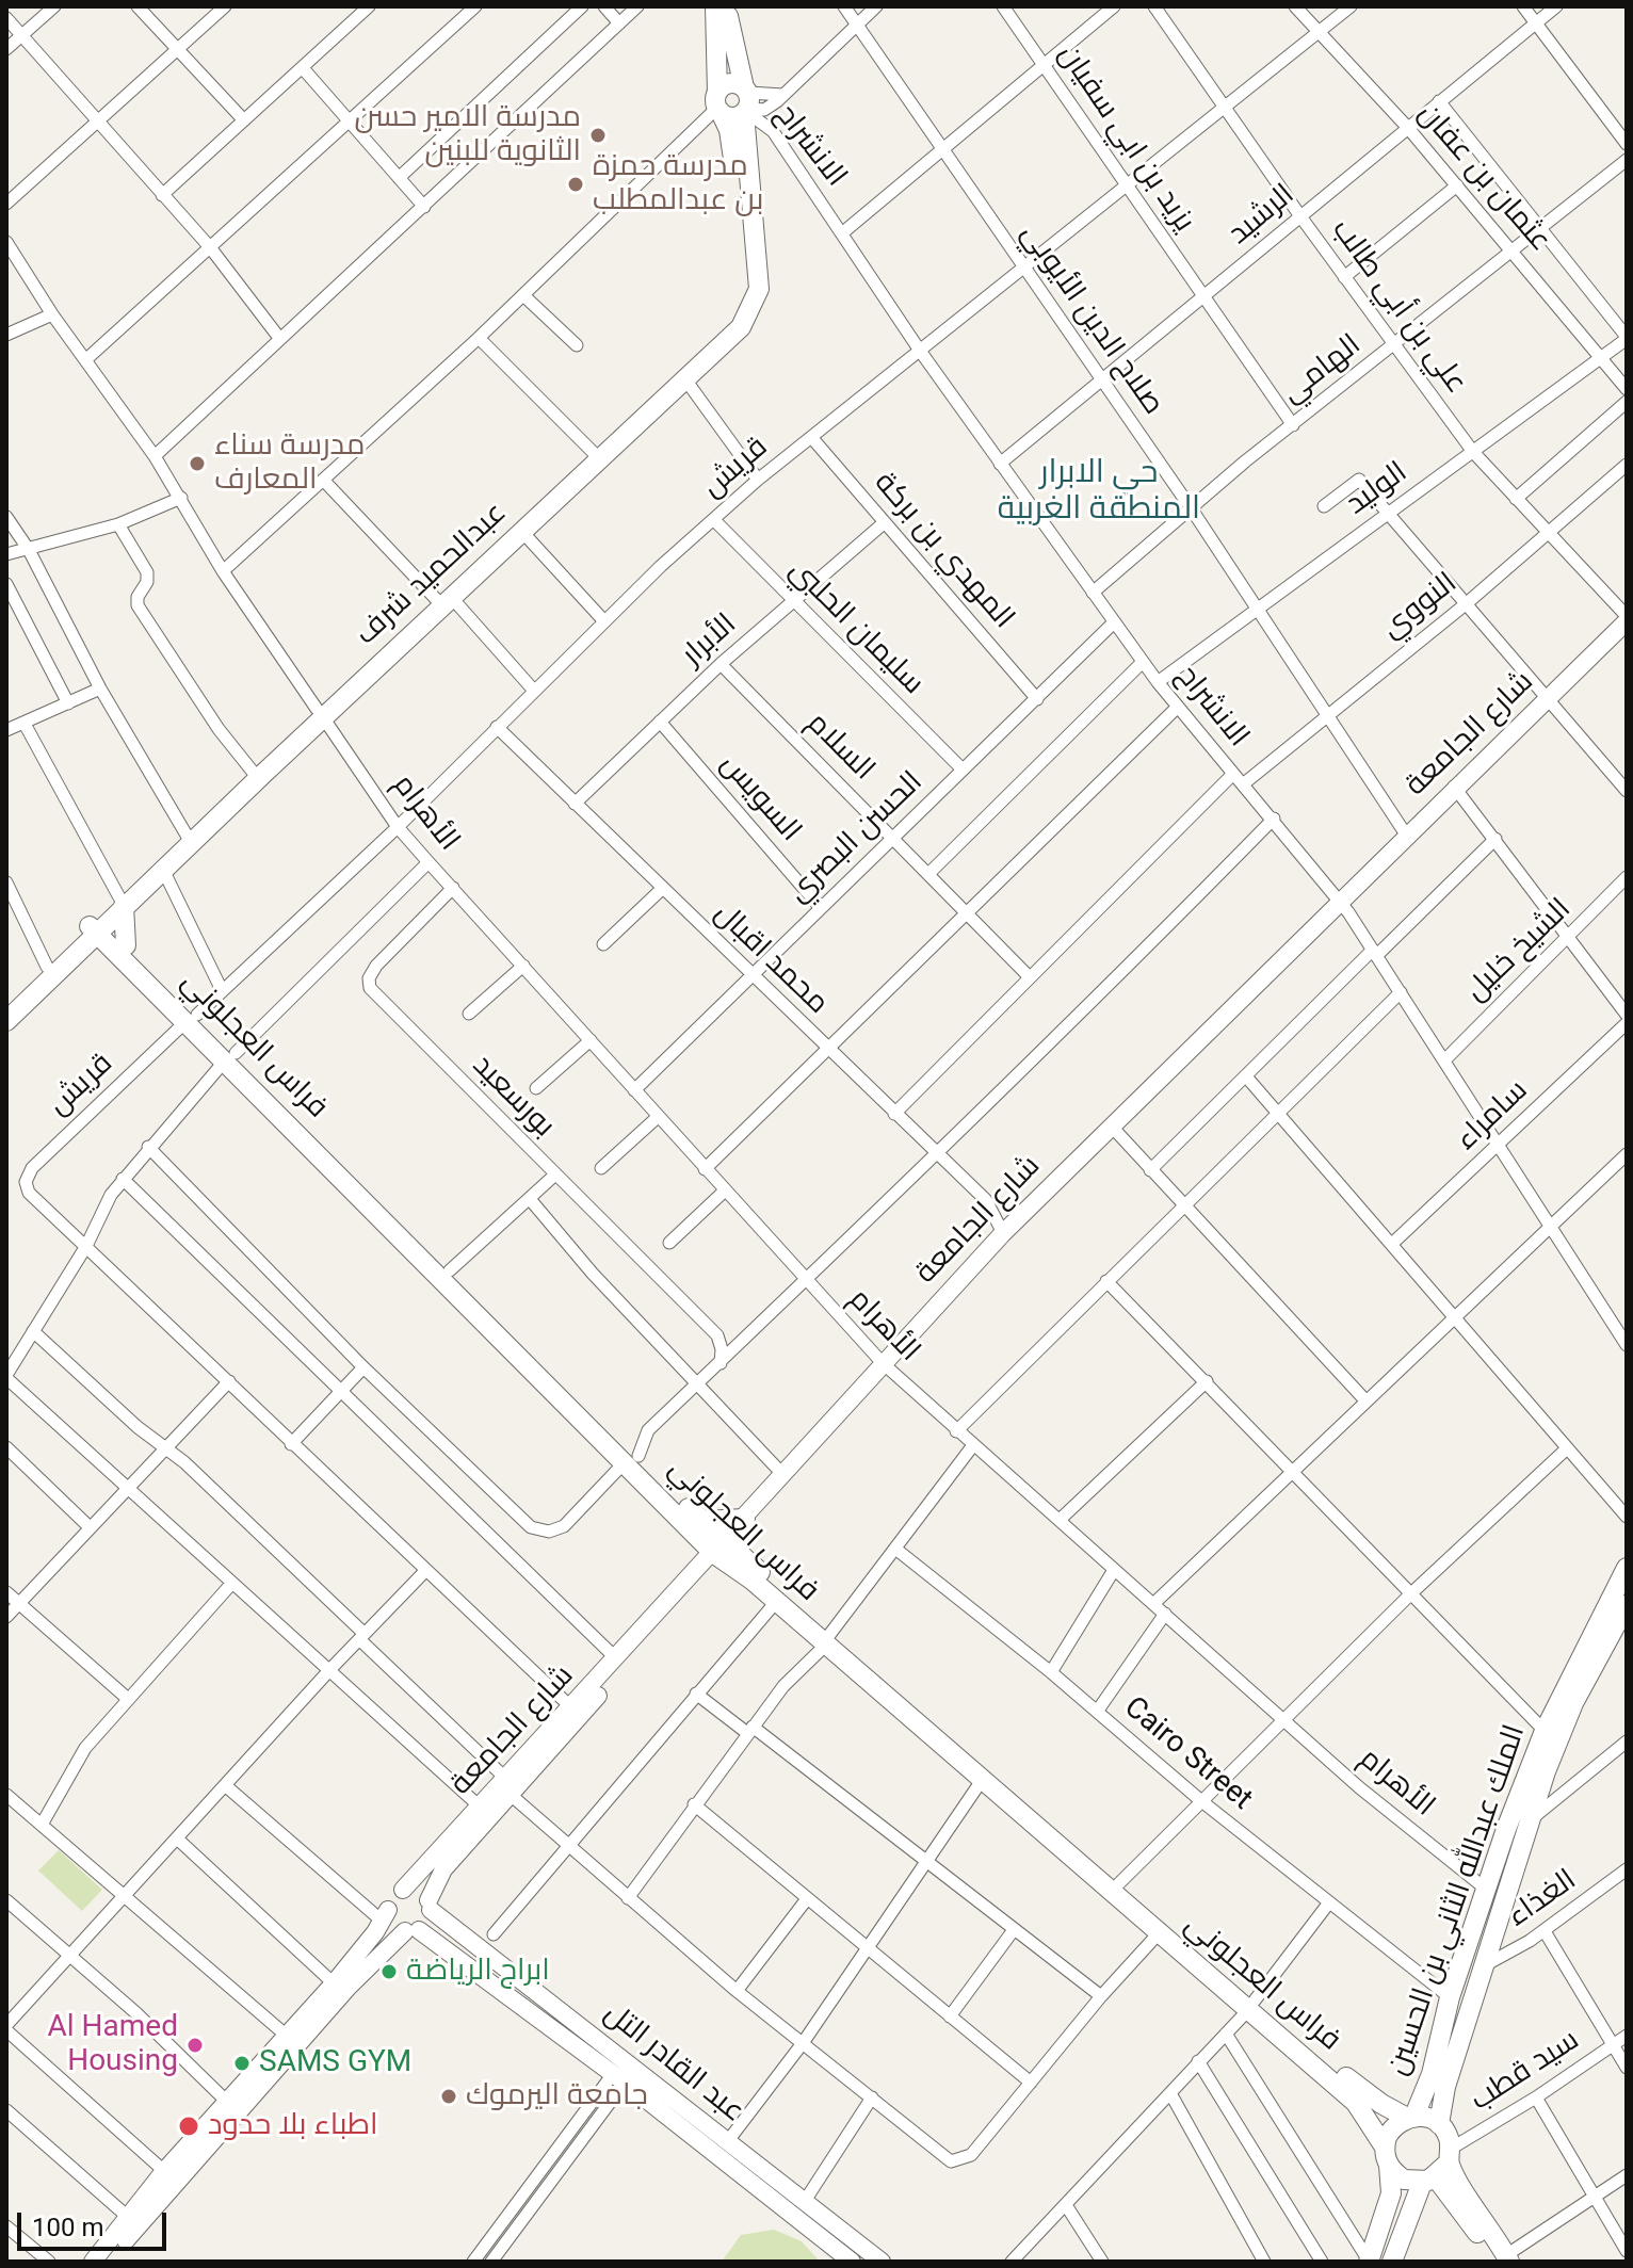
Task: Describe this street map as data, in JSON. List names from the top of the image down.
{
  "streets": {
    "main road": [
      "عبدالحميد شرف",
      "شارع الجامعة",
      "فراس العجلوني",
      "الملك عبدالله الثاني بن الحسين",
      "عبد القادر التل"
    ],
    "street": [
      "يزيد بن ابي سفيان",
      "الانشراح",
      "عثمان بن عفان",
      "الرشيد",
      "علي بن أبي طالب",
      "صلاح الدين الأيوبي",
      "الهامي",
      "قريش",
      "الوليد",
      "المهدي بن بركة",
      "النووي",
      "سليمان الحلبي",
      "الأبرار",
      "السلام",
      "السويس",
      "الأهرام",
      "الحسن البصري",
      "الشيخ خليل",
      "محمد اقبال",
      "بورسعيد",
      "سامراء",
      "Cairo Street",
      "الغذاء",
      "سيد قطب"
    ]
  },
  "crossings": [
    ["يزيد بن ابي سفيان", "الرشيد"],
    ["يزيد بن ابي سفيان", "الهامي"],
    ["يزيد بن ابي سفيان", "قريش"],
    ["الانشراح", "الرشيد"],
    ["الانشراح", "الهامي"],
    ["الانشراح", "قريش"],
    ["الانشراح", "الوليد"],
    ["الانشراح", "عبدالحميد شرف"],
    ["الانشراح", "النووي"],
    ["الانشراح", "شارع الجامعة"],
    ["الانشراح", "الحسن البصري"],
    ["الانشراح", "الشيخ خليل"],
    ["الانشراح", "سامراء"],
    ["عثمان بن عفان", "الرشيد"],
    ["عثمان بن عفان", "الهامي"],
    ["عثمان بن عفان", "قريش"],
    ["عثمان بن عفان", "الوليد"],
    ["الرشيد", "علي بن أبي طالب"],
    ["الرشيد", "صلاح الدين الأيوبي"],
    ["علي بن أبي طالب", "الهامي"],
    ["علي بن أبي طالب", "قريش"],
    ["علي بن أبي طالب", "الوليد"],
    ["علي بن أبي طالب", "النووي"],
    ["علي بن أبي طالب", "شارع الجامعة"],
    ["صلاح الدين الأيوبي", "الهامي"],
    ["صلاح الدين الأيوبي", "قريش"],
    ["صلاح الدين الأيوبي", "الوليد"],
    ["صلاح الدين الأيوبي", "النووي"],
    ["صلاح الدين الأيوبي", "شارع الجامعة"],
    ["قريش", "المهدي بن بركة"],
    ["قريش", "سليمان الحلبي"],
    ["قريش", "الأهرام"],
    ["قريش", "محمد اقبال"],
    ["قريش", "فراس العجلوني"],
    ["المهدي بن بركة", "الأبرار"],
    ["المهدي بن بركة", "الحسن البصري"],
    ["عبدالحميد شرف", "الأهرام"],
    ["عبدالحميد شرف", "فراس العجلوني"],
    ["سليمان الحلبي", "الأبرار"],
    ["سليمان الحلبي", "الحسن البصري"],
    ["الأبرار", "السلام"],
    ["الأبرار", "السويس"],
    ["الأبرار", "محمد اقبال"],
    ["شارع الجامعة", "الأهرام"],
    ["شارع الجامعة", "محمد اقبال"],
    ["شارع الجامعة", "فراس العجلوني"],
    ["شارع الجامعة", "عبد القادر التل"],
    ["السلام", "الحسن البصري"],
    ["السويس", "الحسن البصري"],
    ["الأهرام", "الحسن البصري"],
    ["الأهرام", "بورسعيد"],
    ["الأهرام", "الملك عبدالله الثاني بن الحسين"],
    ["الحسن البصري", "محمد اقبال"],
    ["فراس العجلوني", "الملك عبدالله الثاني بن الحسين"],
    ["فراس العجلوني", "سيد قطب"],
    ["Cairo Street", "الملك عبدالله الثاني بن الحسين"],
    ["الغذاء", "الملك عبدالله الثاني بن الحسين"],
    ["الملك عبدالله الثاني بن الحسين", "سيد قطب"]
  ],
  "districts": ["حي الابرار المنطقة الغربية"],
  "places": [
    "مدرسة الامير حسن الثانوية للبنين",
    "مدرسة حمزة بن عبدالمطلب",
    "مدرسة سناء المعارف",
    "ابراج الرياضة",
    "Al Hamed Housing",
    "SAMS GYM",
    "جامعة اليرموك",
    "اطباء بلا حدود"
  ],
  "scale_bar": "100 m"
}
